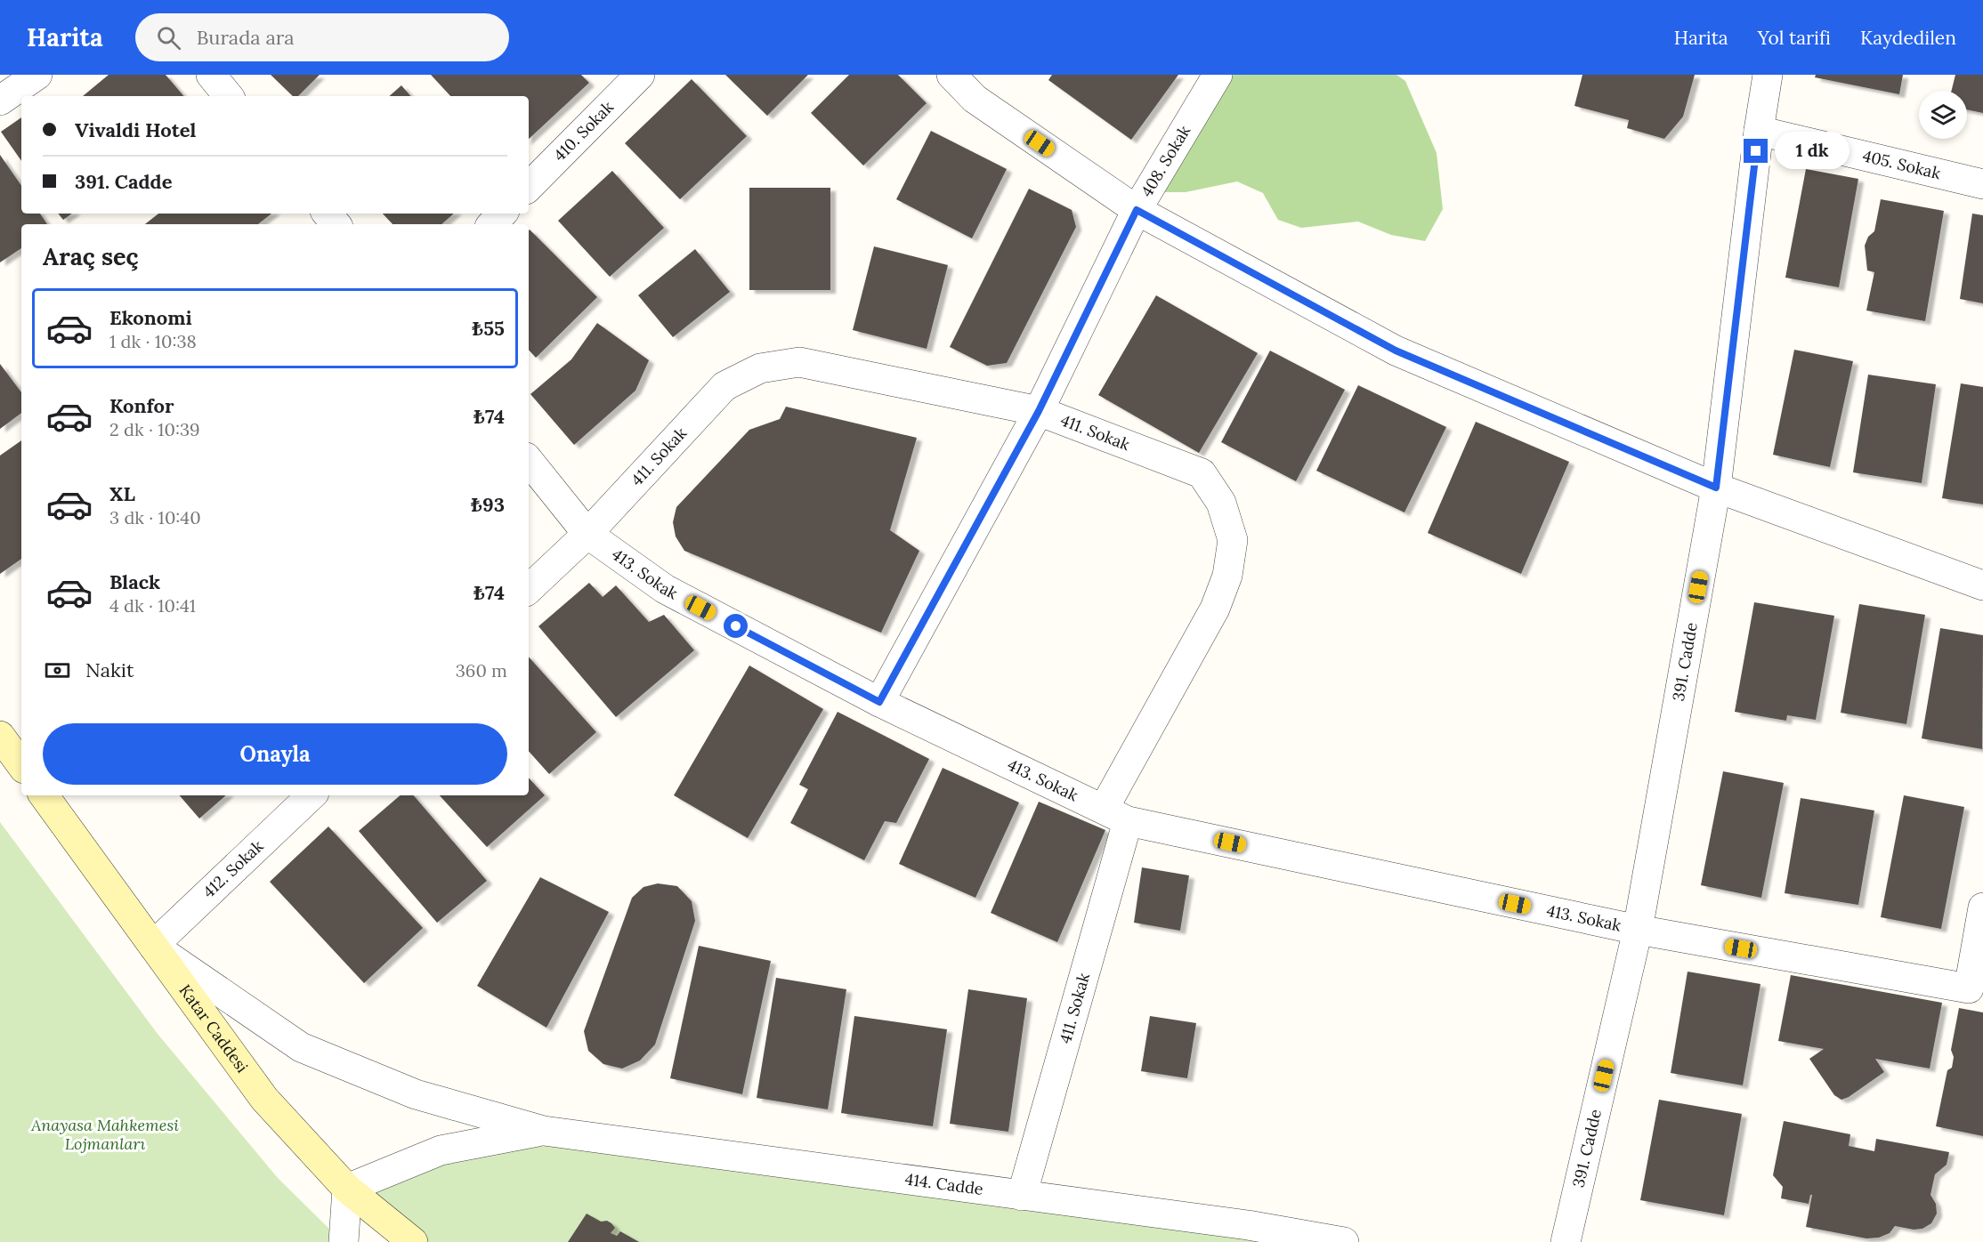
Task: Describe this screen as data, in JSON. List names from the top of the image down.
{
  "streets": {
    "main road": ["Katar Caddesi"],
    "street": [
      "410. Sokak",
      "408. Sokak",
      "405. Sokak",
      "411. Sokak",
      "413. Sokak",
      "391. Cadde",
      "412. Sokak",
      "414. Cadde"
    ]
  },
  "crossings": [
    ["408. Sokak", "411. Sokak"],
    ["408. Sokak", "413. Sokak"],
    ["405. Sokak", "391. Cadde"],
    ["411. Sokak", "413. Sokak"],
    ["411. Sokak", "414. Cadde"],
    ["413. Sokak", "391. Cadde"],
    ["412. Sokak", "Katar Caddesi"]
  ],
  "parks": ["Anayasa Mahkemesi Lojmanları"],
  "page": {
    "header": "Harita",
    "search": "Burada ara",
    "nav": ["Harita", "Yol tarifi", "Kaydedilen"],
    "banner": ["Vivaldi Hotel", "391. Cadde"],
    "bubble": "1 dk",
    "heading": "Araç seç",
    "list": [
      {
        "name": "Ekonomi",
        "note": "1 dk · 10:38",
        "value": "₺55"
      },
      {
        "name": "Konfor",
        "note": "2 dk · 10:39",
        "value": "₺74"
      },
      {
        "name": "XL",
        "note": "3 dk · 10:40",
        "value": "₺93"
      },
      {
        "name": "Black",
        "note": "4 dk · 10:41",
        "value": "₺74"
      }
    ],
    "pay": ["Nakit", "360 m"],
    "buttons": "Onayla"
  }
}
